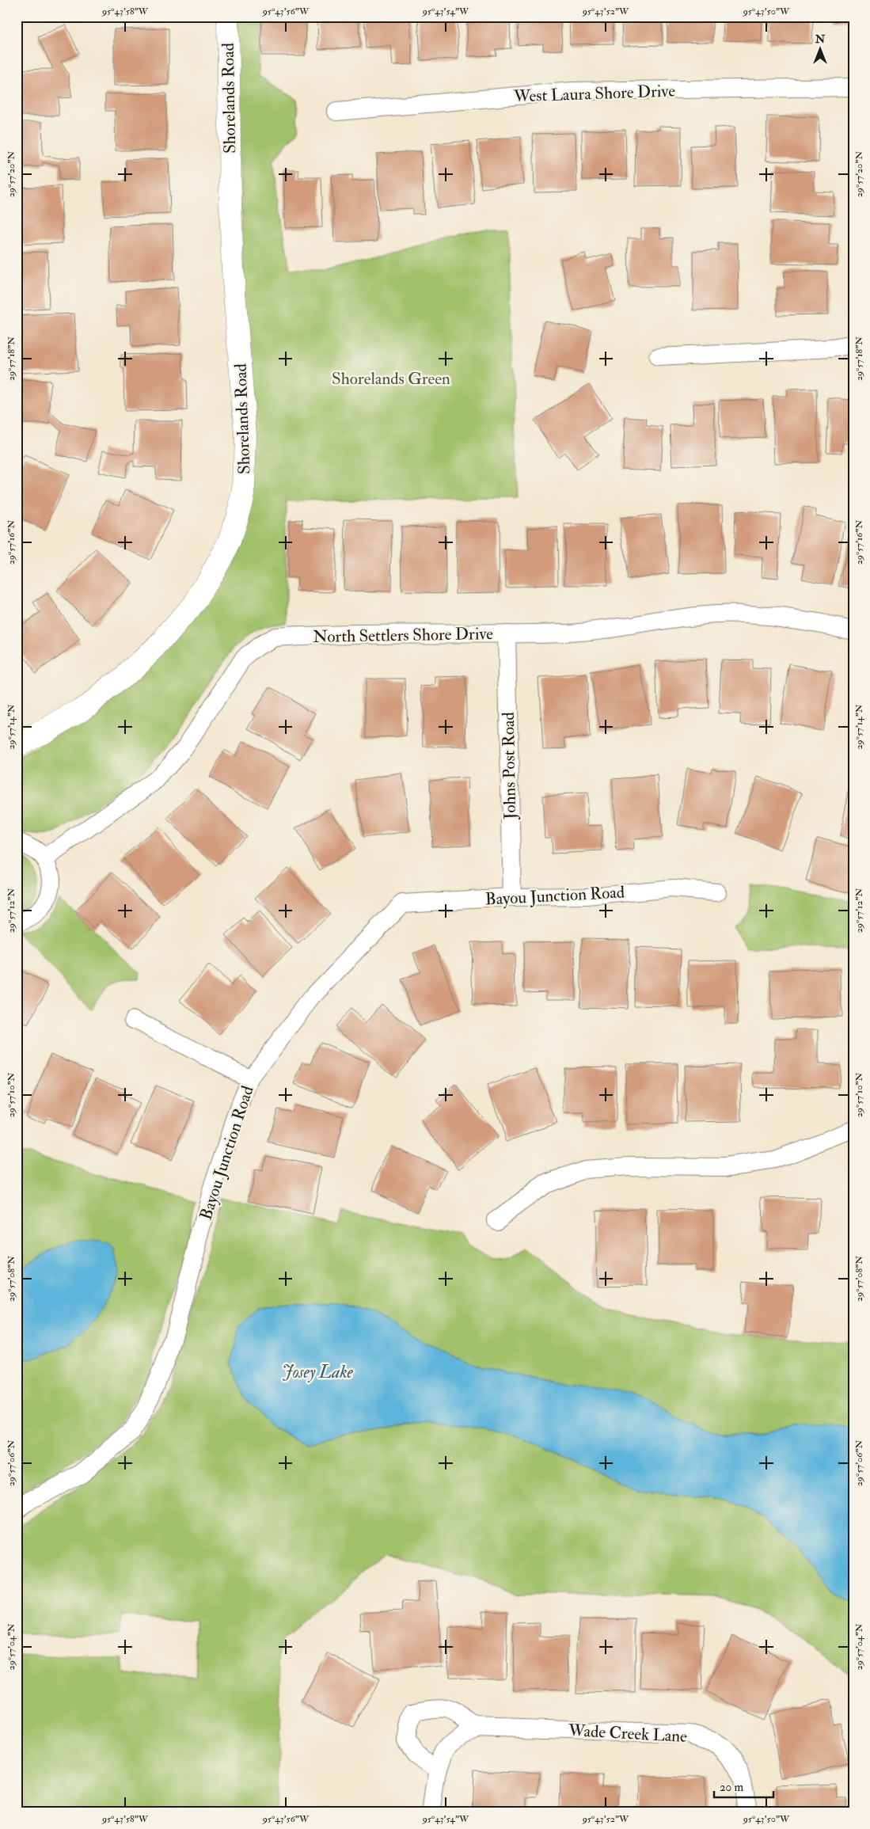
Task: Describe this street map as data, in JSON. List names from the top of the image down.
{
  "streets": {
    "street": [
      "West Laura Shore Drive",
      "Shorelands Road",
      "North Settlers Shore Drive",
      "Johns Post Road",
      "Bayou Junction Road",
      "Wade Creek Lane"
    ]
  },
  "crossings": [
    ["North Settlers Shore Drive", "Johns Post Road"],
    ["Johns Post Road", "Bayou Junction Road"]
  ],
  "water": ["Josey Lake"],
  "parks": ["Shorelands Green"],
  "scale_bar": "20 m",
  "north": "top",
  "coordinates": [
    "95°43'58\"W",
    "95°43'56\"W",
    "95°43'54\"W",
    "95°43'52\"W",
    "95°43'50\"W",
    "29°57'20\"N",
    "29°57'18\"N",
    "29°57'16\"N",
    "29°57'14\"N",
    "29°57'12\"N",
    "29°57'10\"N",
    "29°57'08\"N",
    "29°57'06\"N",
    "29°57'04\"N"
  ]
}
